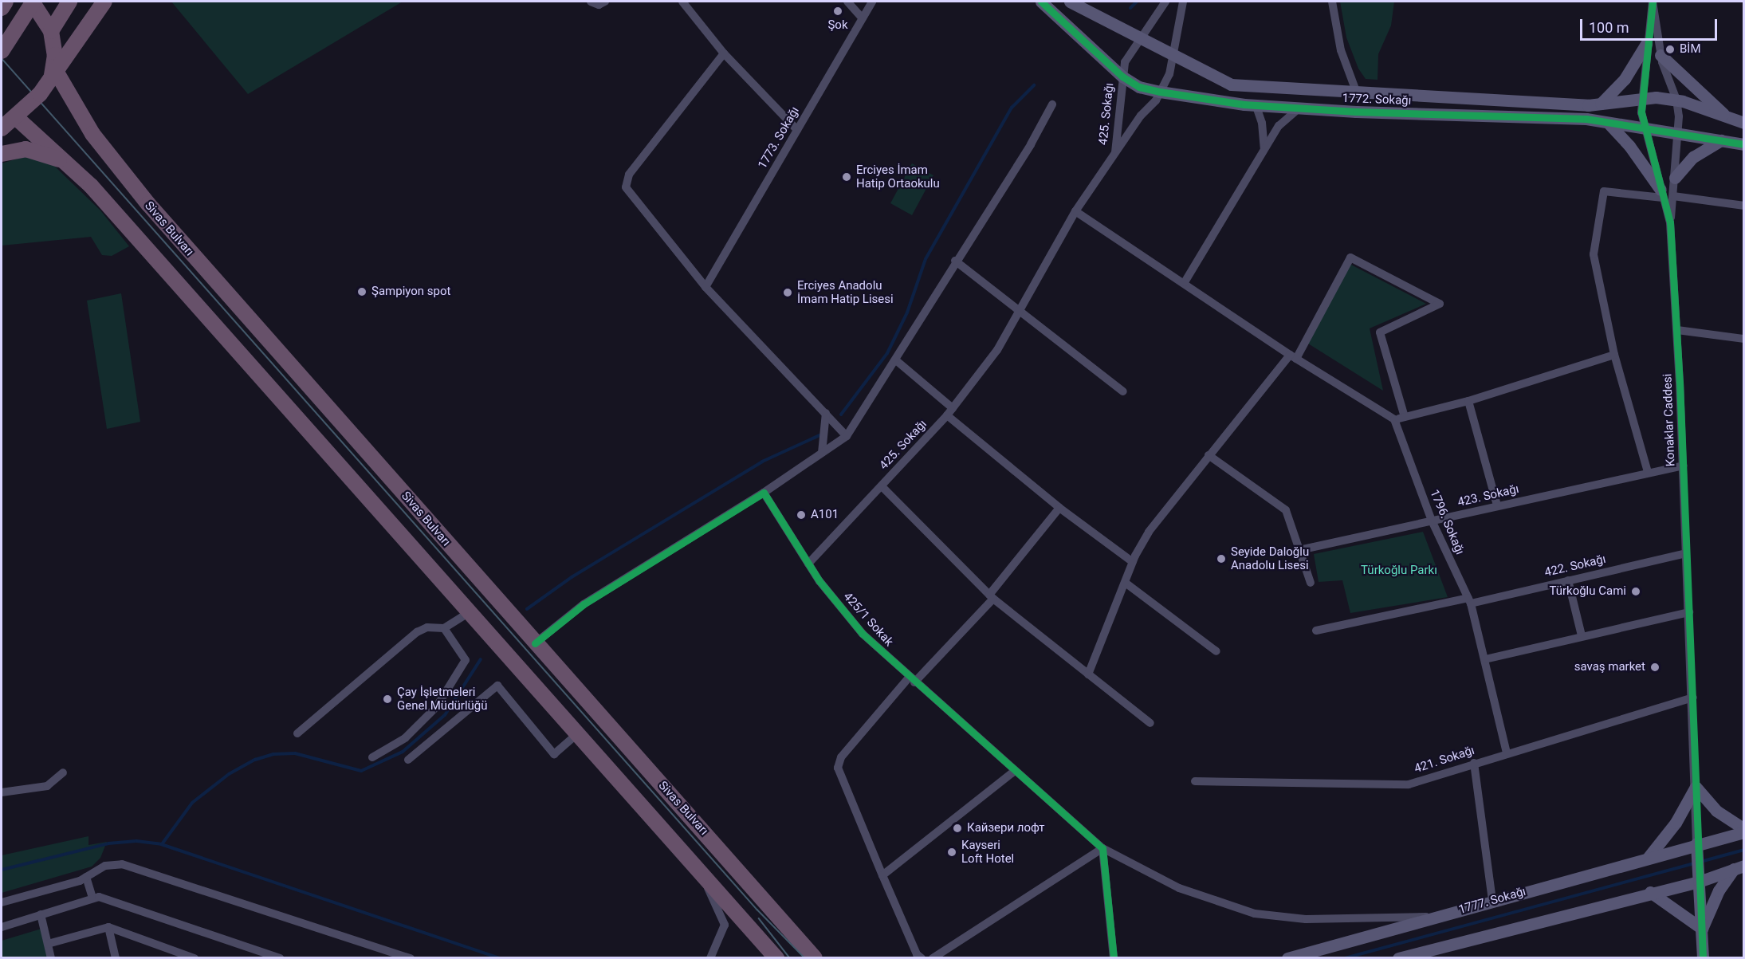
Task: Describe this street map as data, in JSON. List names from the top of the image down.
{
  "streets": {
    "highway": ["Sivas Bulvarı"],
    "street": [
      "1772. Sokağı",
      "425. Sokağı",
      "1773. Sokağı",
      "Konaklar Caddesi",
      "423. Sokağı",
      "1796. Sokağı",
      "422. Sokağı",
      "425/1 Sokak",
      "421. Sokağı",
      "1777. Sokağı"
    ]
  },
  "crossings": [
    ["1772. Sokağı", "425. Sokağı"],
    ["1772. Sokağı", "Konaklar Caddesi"],
    ["425. Sokağı", "425/1 Sokak"],
    ["Konaklar Caddesi", "423. Sokağı"],
    ["Konaklar Caddesi", "422. Sokağı"],
    ["Konaklar Caddesi", "421. Sokağı"],
    ["Konaklar Caddesi", "1777. Sokağı"],
    ["423. Sokağı", "1796. Sokağı"],
    ["1796. Sokağı", "422. Sokağı"],
    ["1796. Sokağı", "421. Sokağı"],
    ["425/1 Sokak", "1777. Sokağı"]
  ],
  "parks": ["Türkoğlu Parkı"],
  "places": [
    "Şok",
    "BİM",
    "Erciyes İmam Hatip Ortaokulu",
    "Şampiyon spot",
    "Erciyes Anadolu İmam Hatip Lisesi",
    "A101",
    "Seyide Daloğlu Anadolu Lisesi",
    "Türkoğlu Cami",
    "savaş market",
    "Çay İşletmeleri Genel Müdürlüğü",
    "Кайзери лофт",
    "Kayseri Loft Hotel"
  ],
  "scale_bar": "100 m"
}
